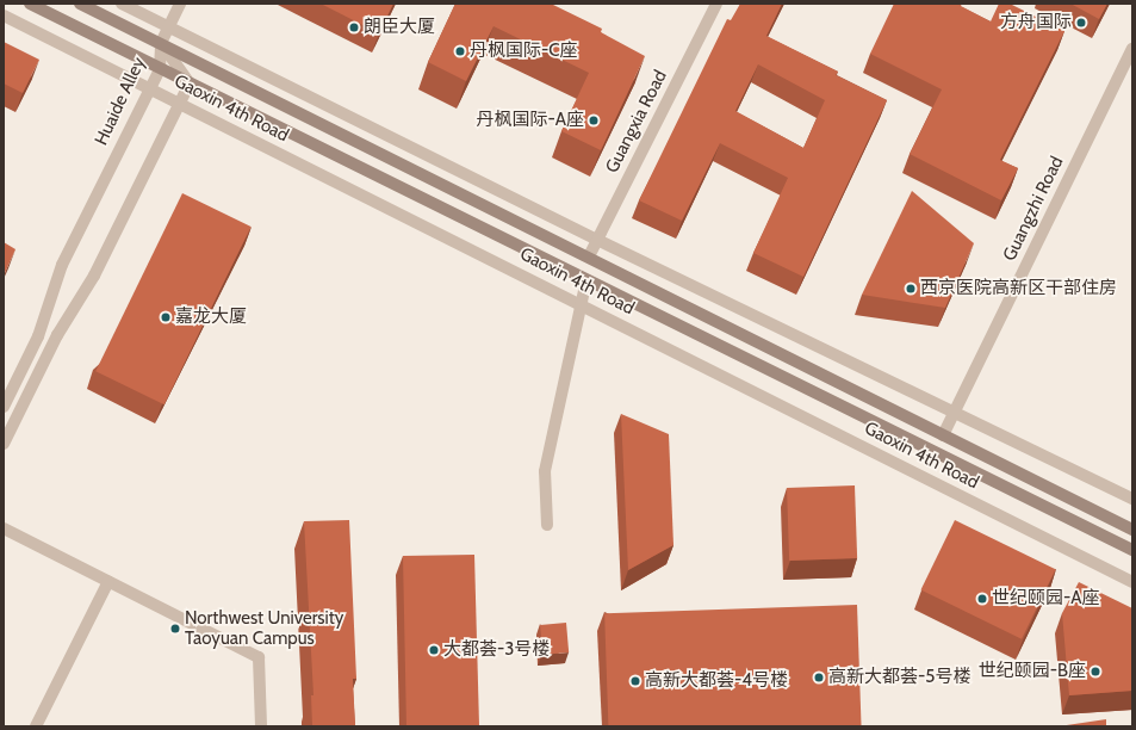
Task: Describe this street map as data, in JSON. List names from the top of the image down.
{
  "streets": {
    "main road": ["Gaoxin 4th Road"],
    "street": ["Huaide Alley", "Guangxia Road", "Guangzhi Road"]
  },
  "crossings": [
    ["Huaide Alley", "Gaoxin 4th Road"],
    ["Gaoxin 4th Road", "Guangxia Road"],
    ["Gaoxin 4th Road", "Guangzhi Road"]
  ],
  "places": [
    "方舟国际",
    "朗臣大厦",
    "丹枫国际-C座",
    "丹枫国际-A座",
    "西京医院高新区干部住房",
    "嘉龙大厦",
    "世纪颐园-A座",
    "Northwest University Taoyuan Campus",
    "大都荟-3号楼",
    "世纪颐园-B座",
    "高新大都荟-5号楼",
    "高新大都荟-4号楼"
  ]
}
